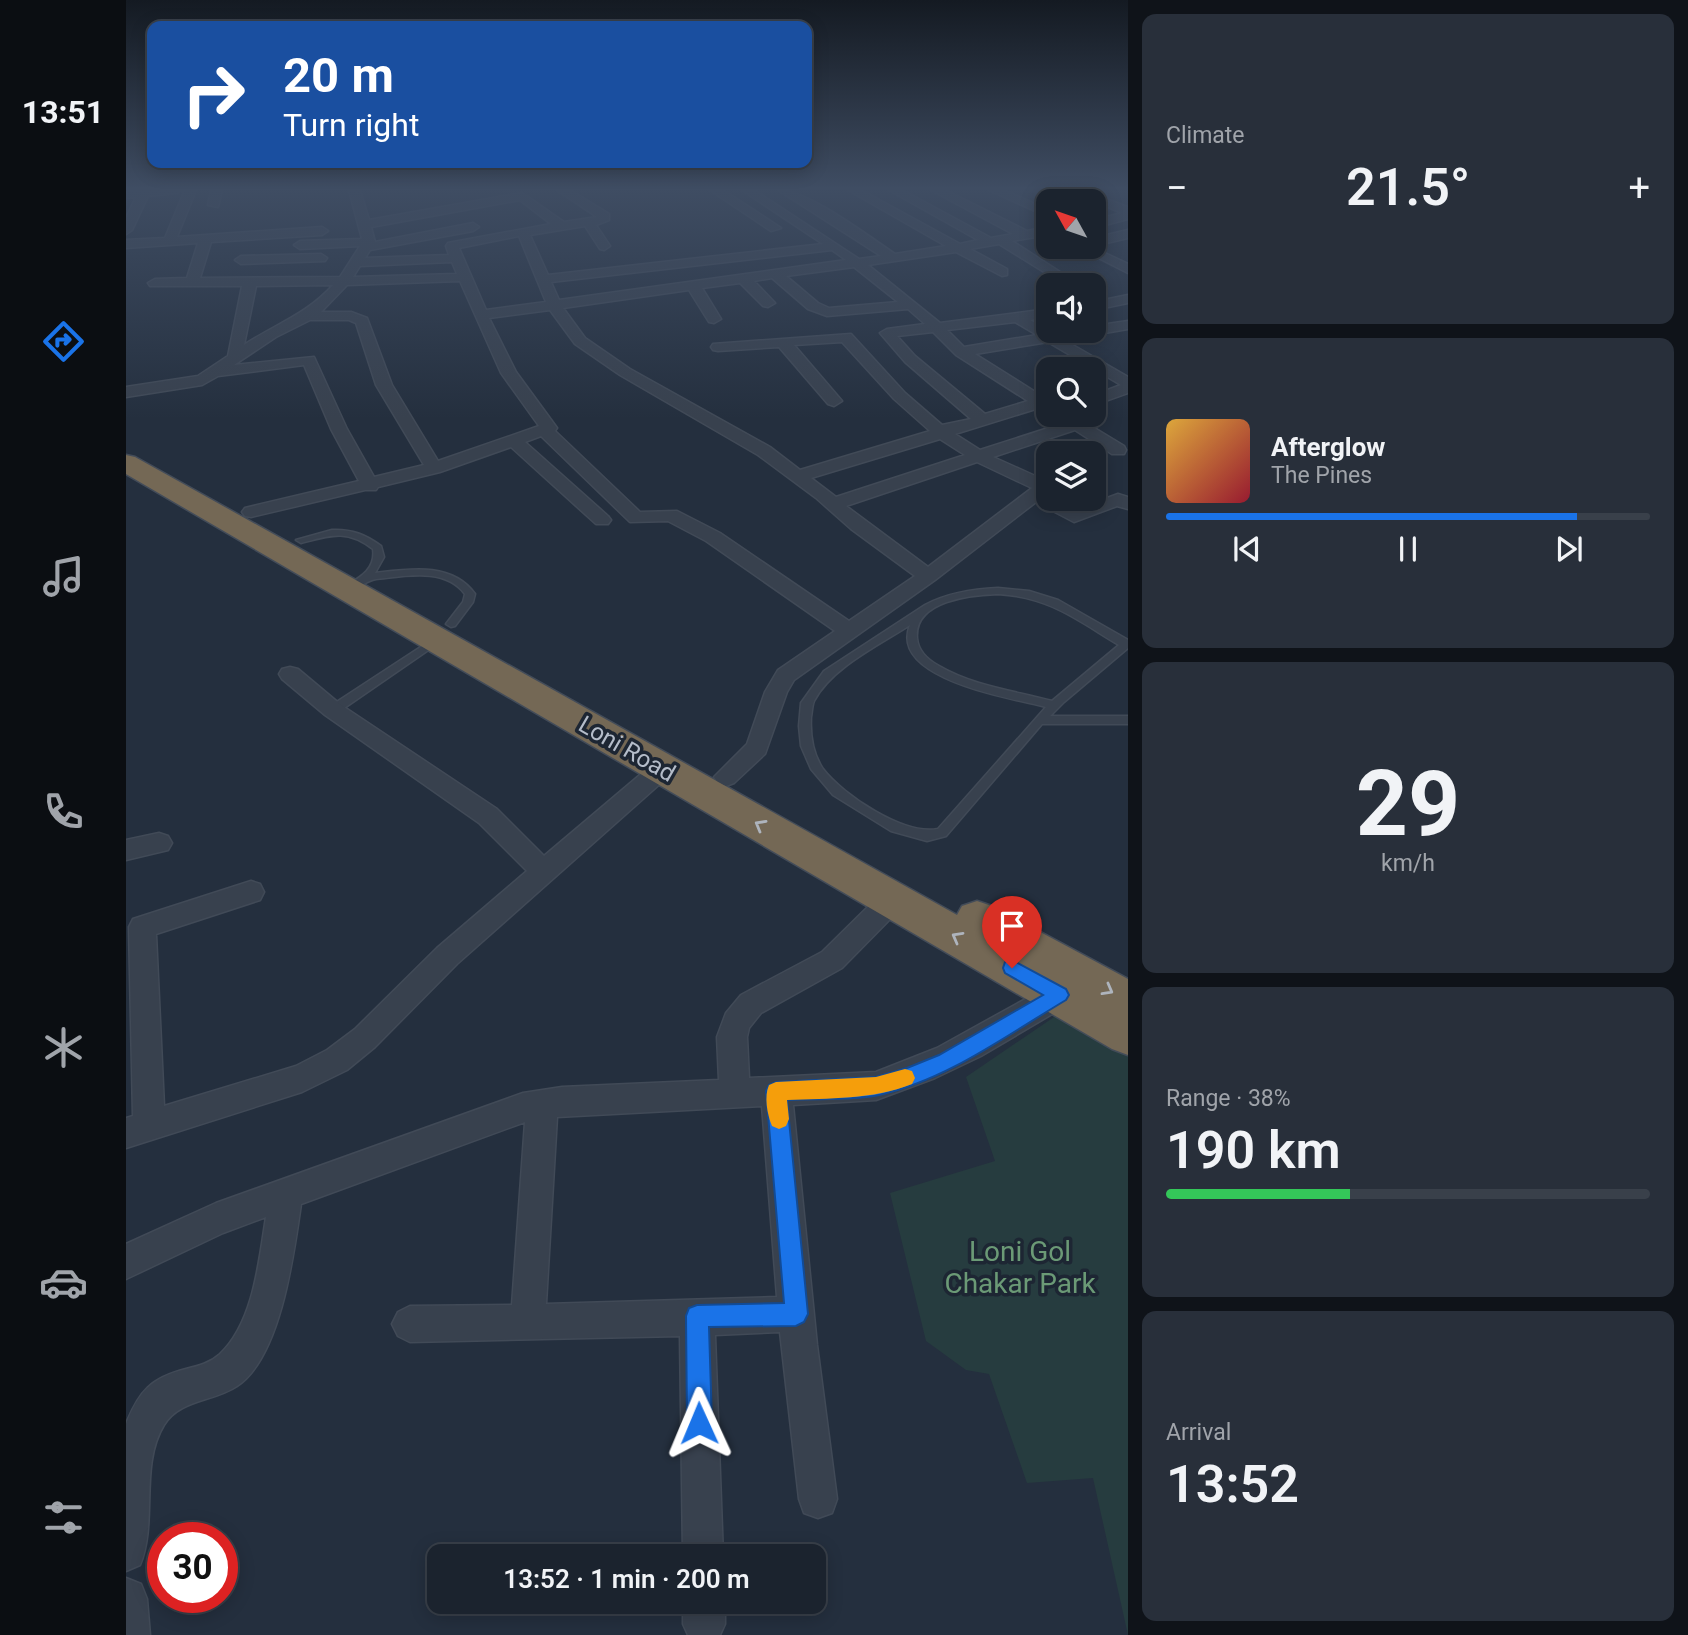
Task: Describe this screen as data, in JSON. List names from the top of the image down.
{
  "streets": {
    "highway": ["Loni Road"]
  },
  "parks": ["Loni Gol Chakar Park"],
  "north": "top left",
  "page": {
    "tabs": "13:51",
    "tile": [
      "Climate",
      ["29", "km/h"],
      ["Range · 38%", "190 km"],
      ["Arrival", "13:52"]
    ],
    "turn": ["20 m", "Turn right"],
    "heat": ["−", "21.5°", "+"],
    "song": ["Afterglow", "The Pines"],
    "limit": "30",
    "trip": "13:52 · 1 min · 200 m"
  }
}
